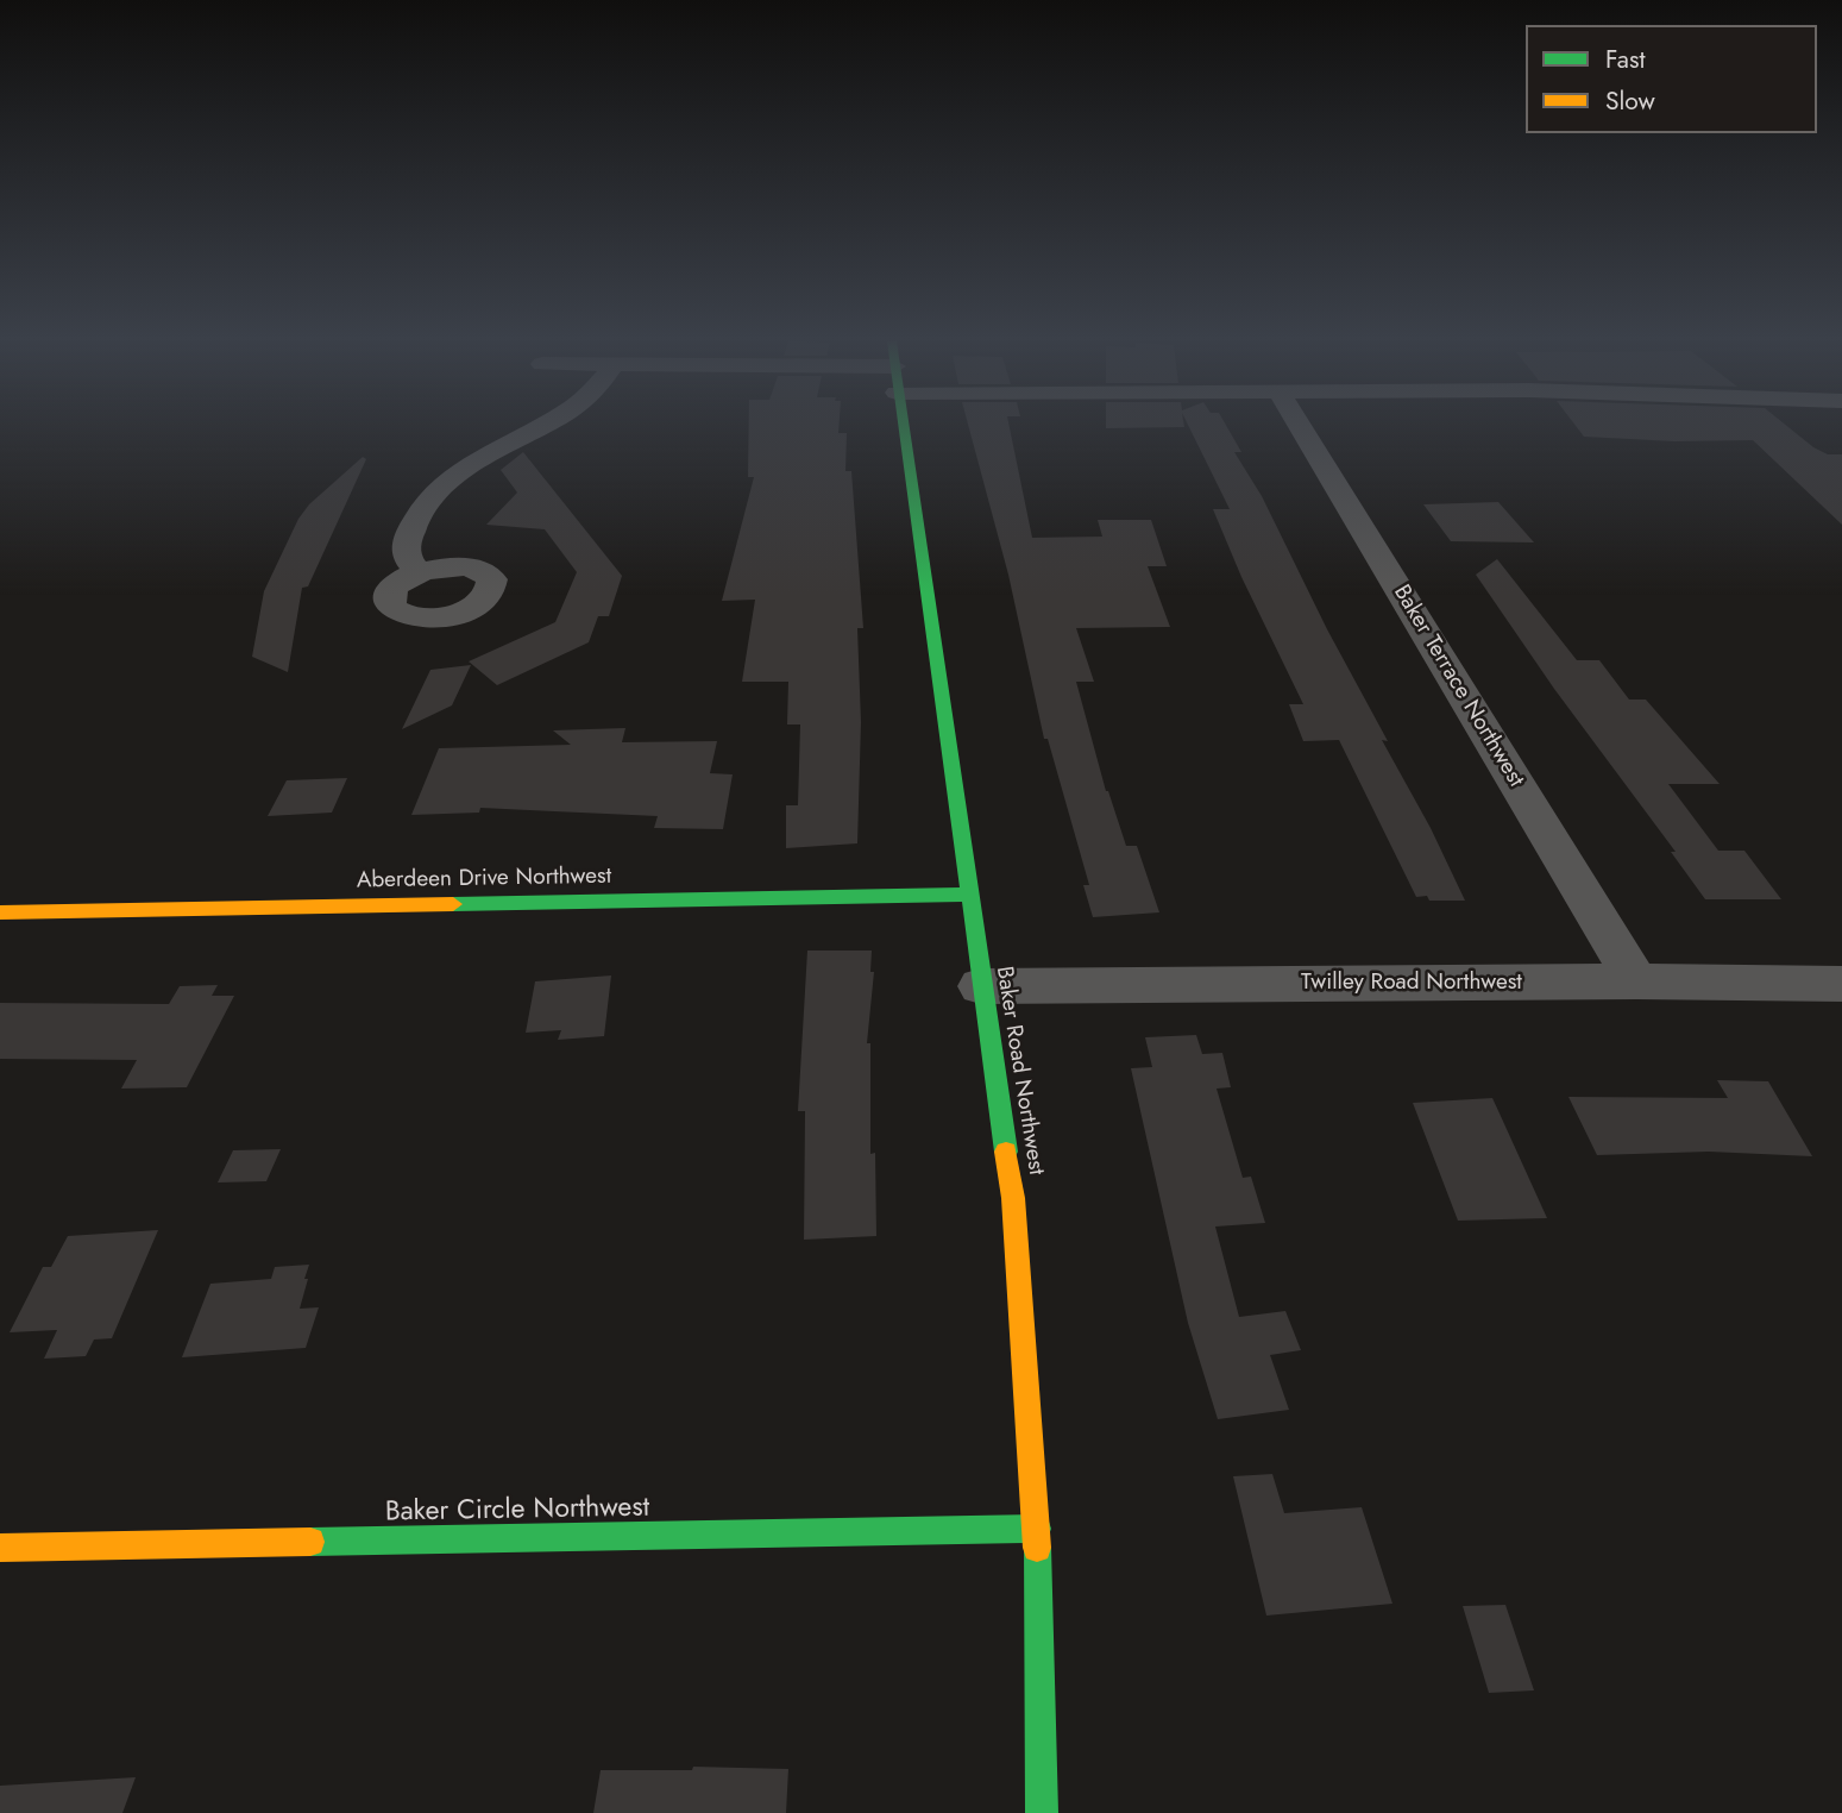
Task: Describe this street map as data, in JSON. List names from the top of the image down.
{
  "streets": {
    "street": [
      "Baker Terrace Northwest",
      "Aberdeen Drive Northwest",
      "Twilley Road Northwest",
      "Baker Road Northwest",
      "Baker Circle Northwest"
    ]
  },
  "crossings": [
    ["Baker Terrace Northwest", "Twilley Road Northwest"],
    ["Aberdeen Drive Northwest", "Baker Road Northwest"],
    ["Twilley Road Northwest", "Baker Road Northwest"],
    ["Baker Road Northwest", "Baker Circle Northwest"]
  ],
  "legend": ["Fast", "Slow"]
}
